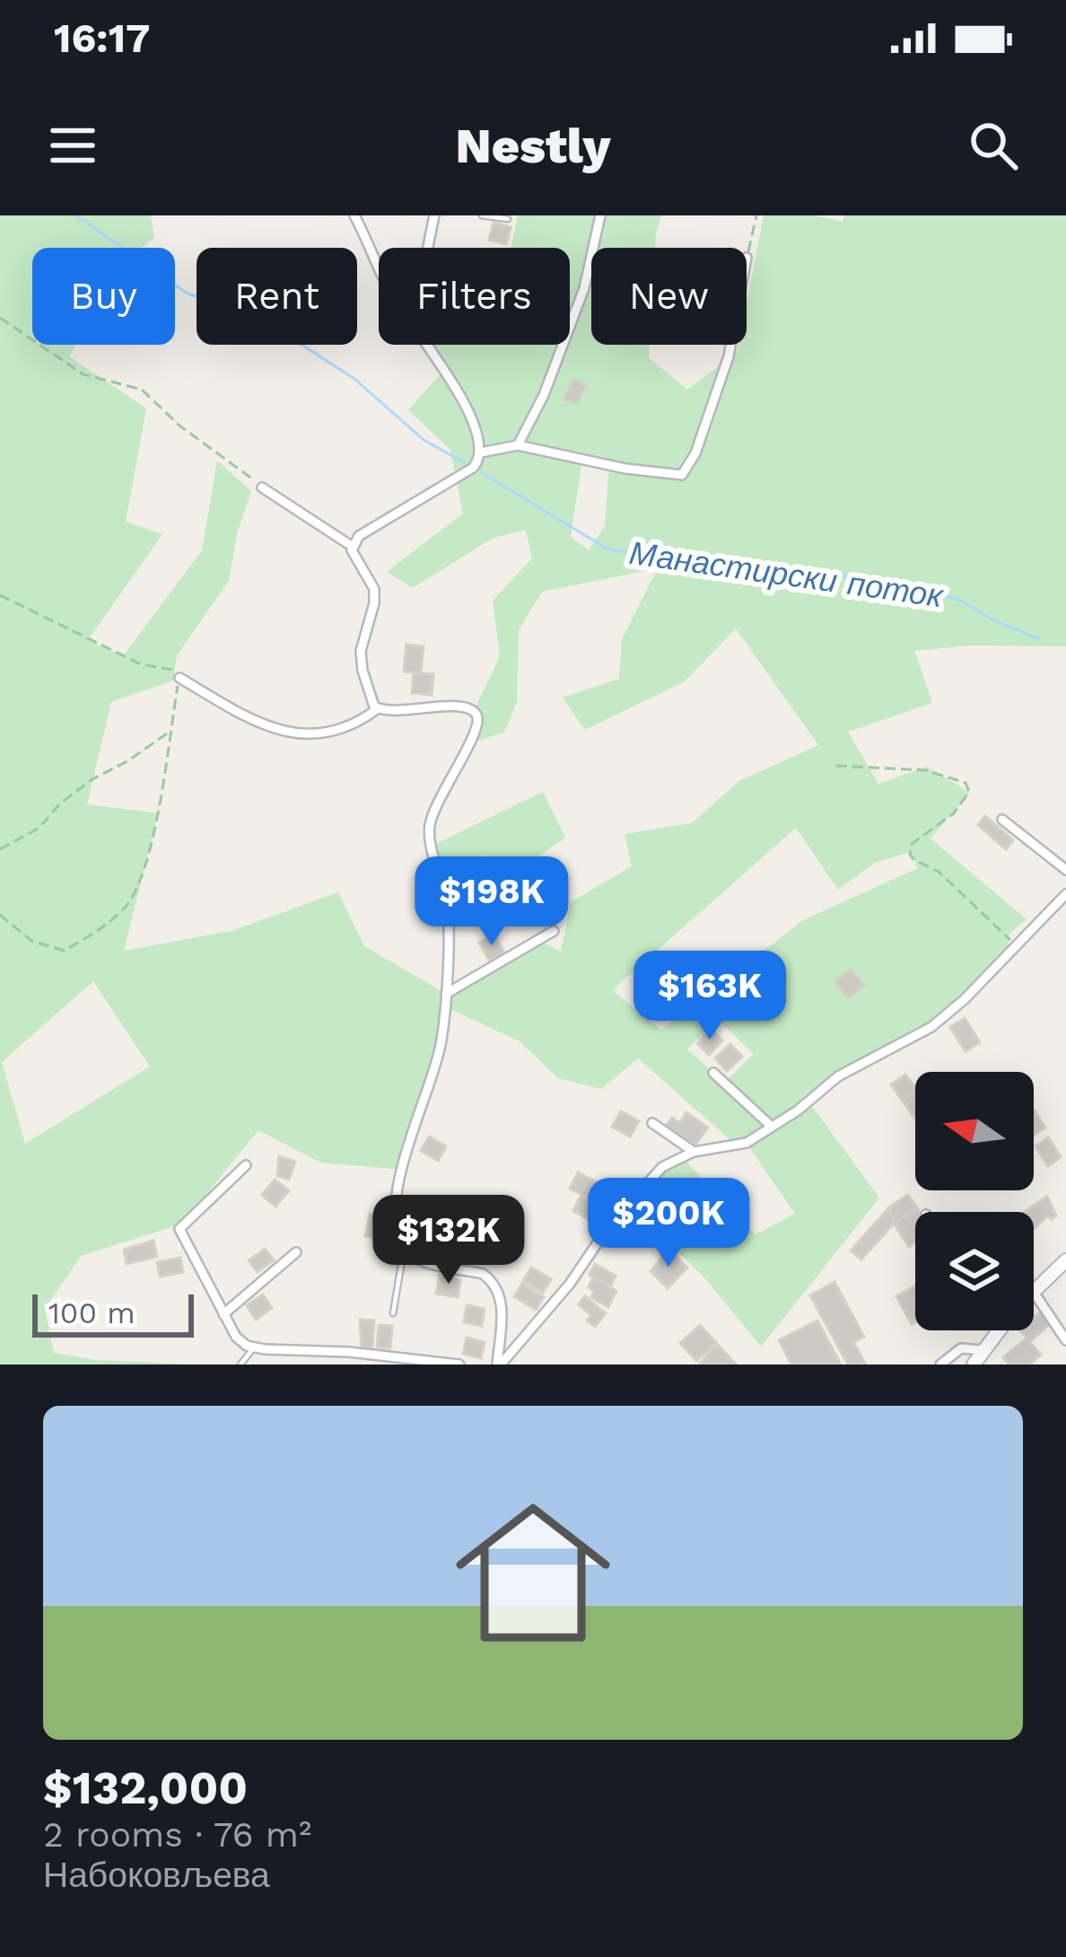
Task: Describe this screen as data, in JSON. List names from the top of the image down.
{
  "water": ["Манастирски поток"],
  "scale_bar": "100 m",
  "north": "left",
  "page": {
    "status": "16:17",
    "header": "Nestly",
    "chip": [
      "Buy",
      "Rent",
      "Filters",
      "New"
    ],
    "price": [
      "$198K",
      "$163K",
      "$200K",
      "$132K"
    ],
    "scale": "100 m",
    "list": [
      {
        "name": "$132,000",
        "note": "2 rooms · 76 m² · Набоковљева"
      }
    ]
  }
}
